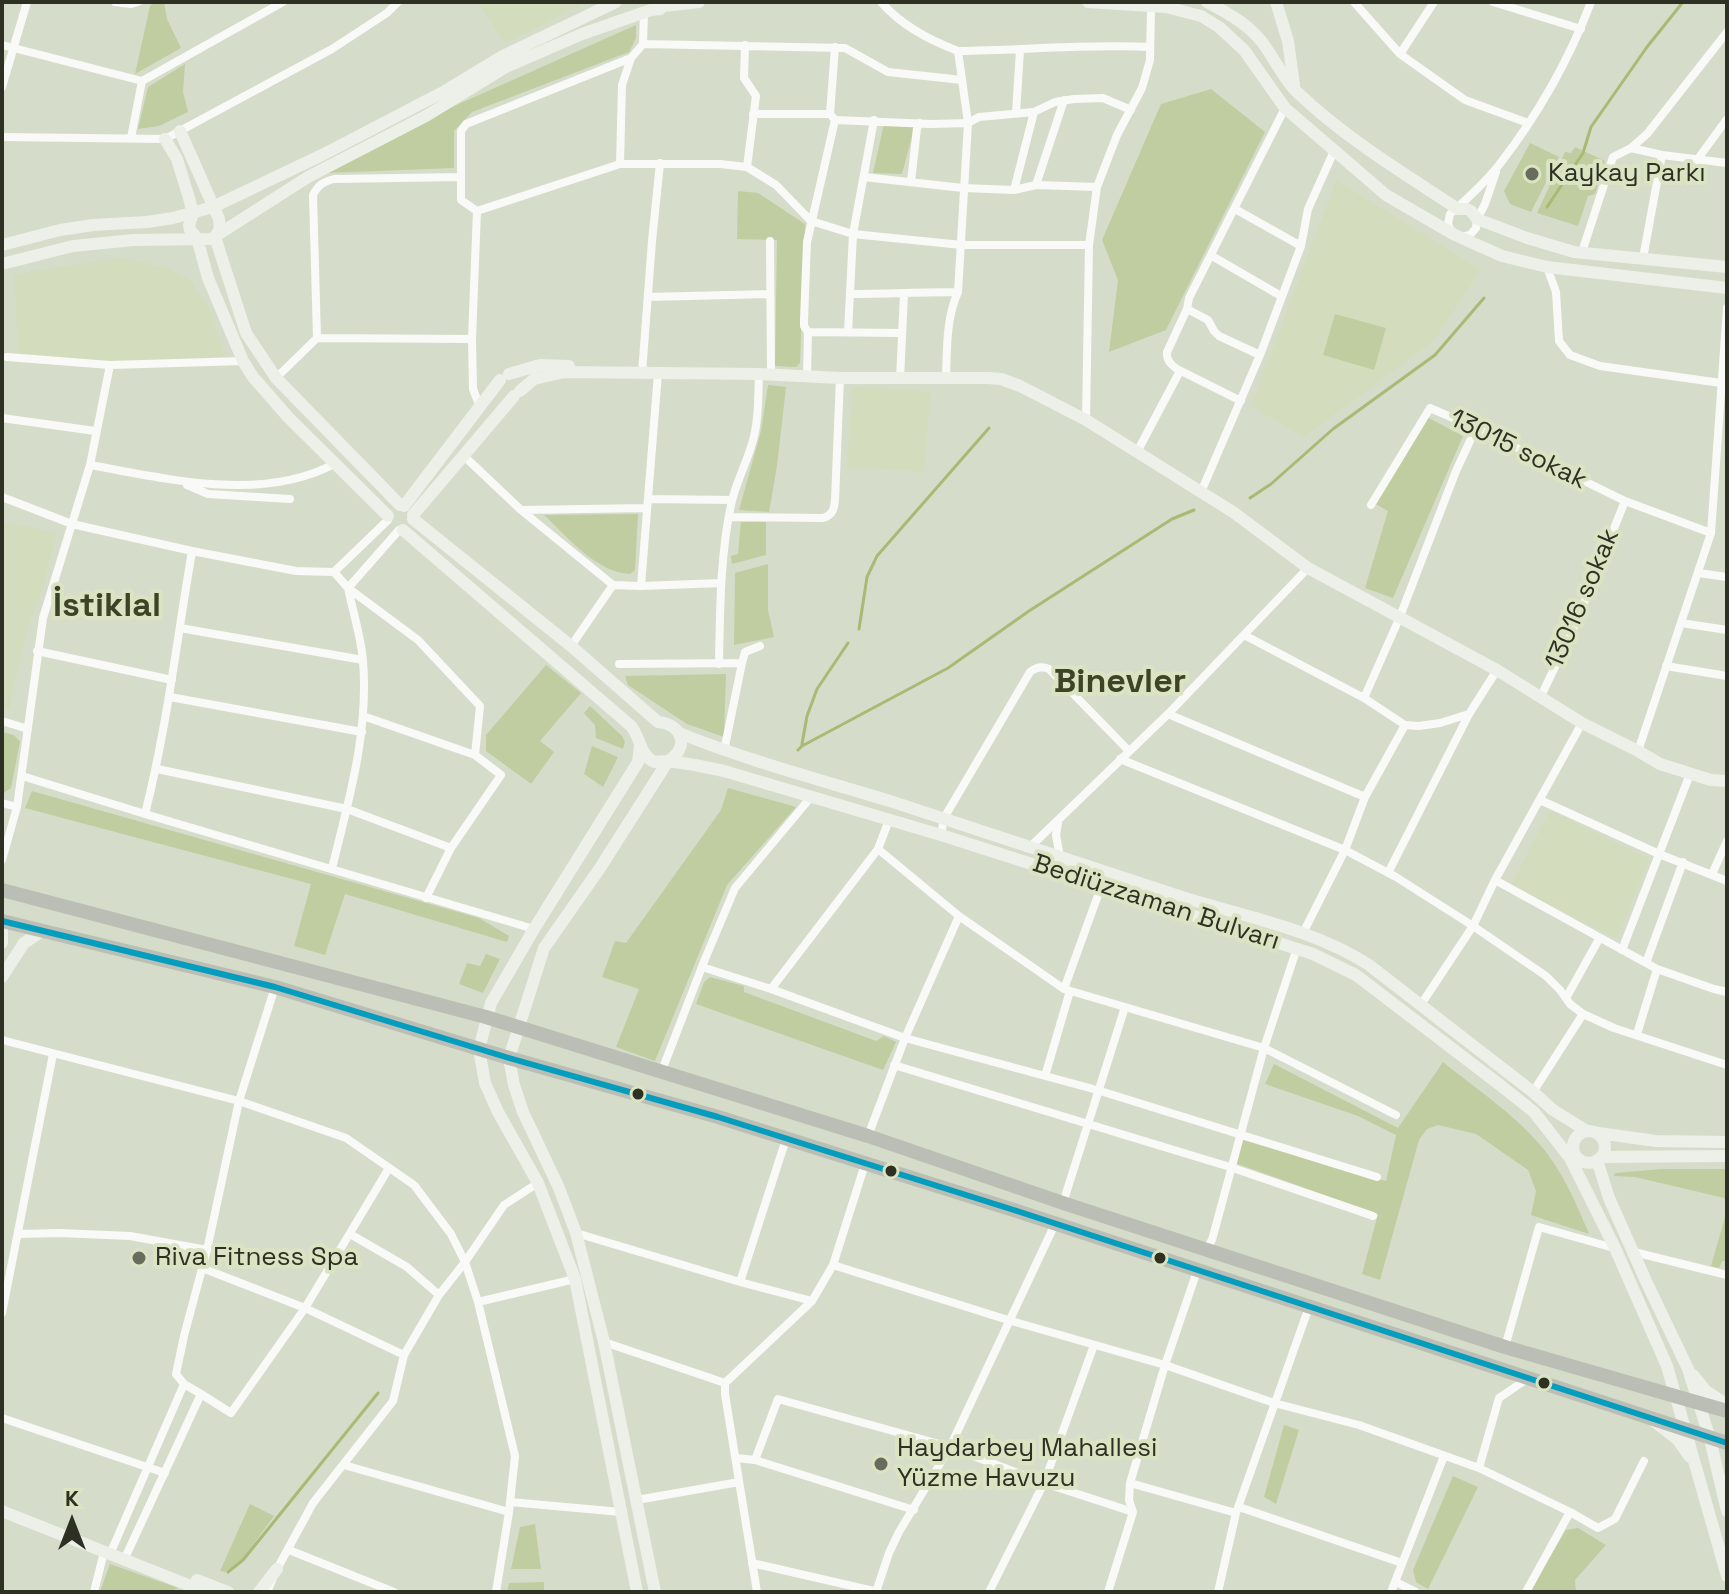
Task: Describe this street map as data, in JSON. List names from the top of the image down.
{
  "streets": {
    "street": ["13015 sokak", "13016 sokak", "Bediüzzaman Bulvarı"]
  },
  "crossings": [
    ["13015 sokak", "13016 sokak"]
  ],
  "districts": ["İstiklal", "Binevler"],
  "places": ["Kaykay Parkı", "Riva Fitness Spa", "Haydarbey Mahallesi Yüzme Havuzu"],
  "north": "top"
}
